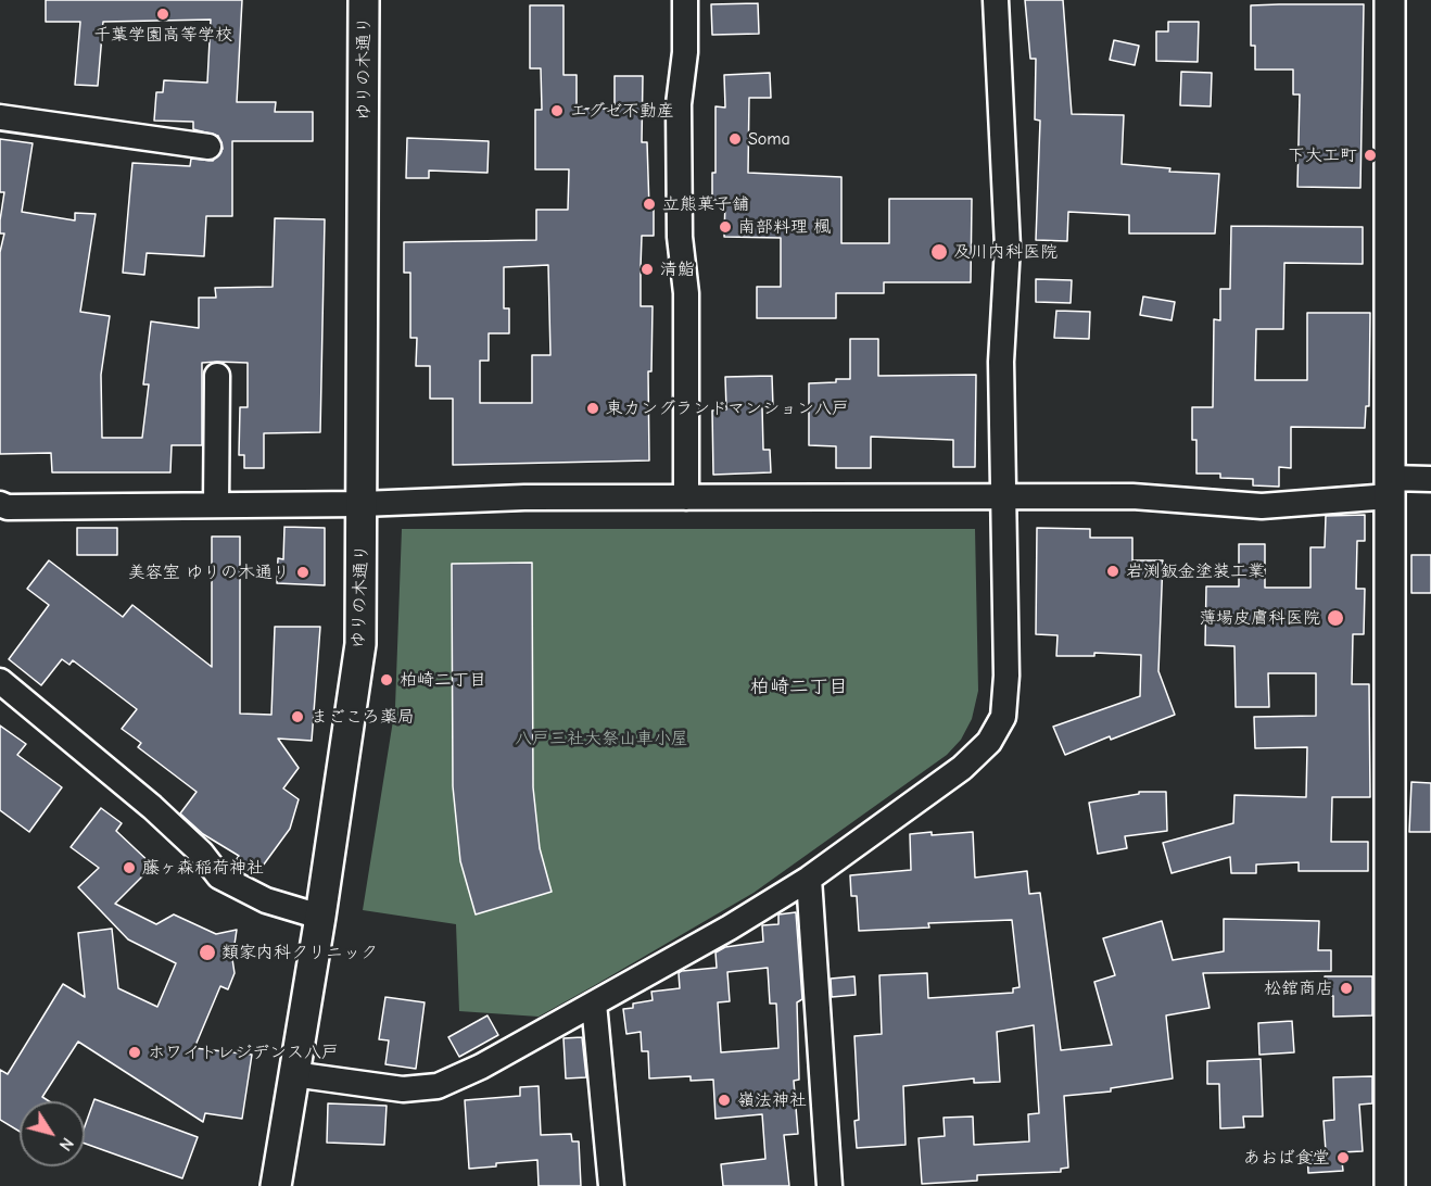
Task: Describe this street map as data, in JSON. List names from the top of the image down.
{
  "streets": {
    "street": ["ゆりの木通り"]
  },
  "districts": ["柏崎二丁目"],
  "parks": ["八戸三社大祭山車小屋"],
  "places": [
    "千葉学園高等学校",
    "エグゼ不動産",
    "Soma",
    "下大工町",
    "立熊菓子舗",
    "南部料理 楓",
    "及川内科医院",
    "清鮨",
    "東カングランドマンション八戸",
    "岩渕鈑金塗装工業",
    "美容室 ゆりの木通り",
    "薄場皮膚科医院",
    "柏崎二丁目",
    "まごころ薬局",
    "藤ヶ森稲荷神社",
    "類家内科クリニック",
    "松舘商店",
    "ホワイトレジデンス八戸",
    "嶺法神社",
    "あおば食堂"
  ],
  "north": "bottom right"
}
